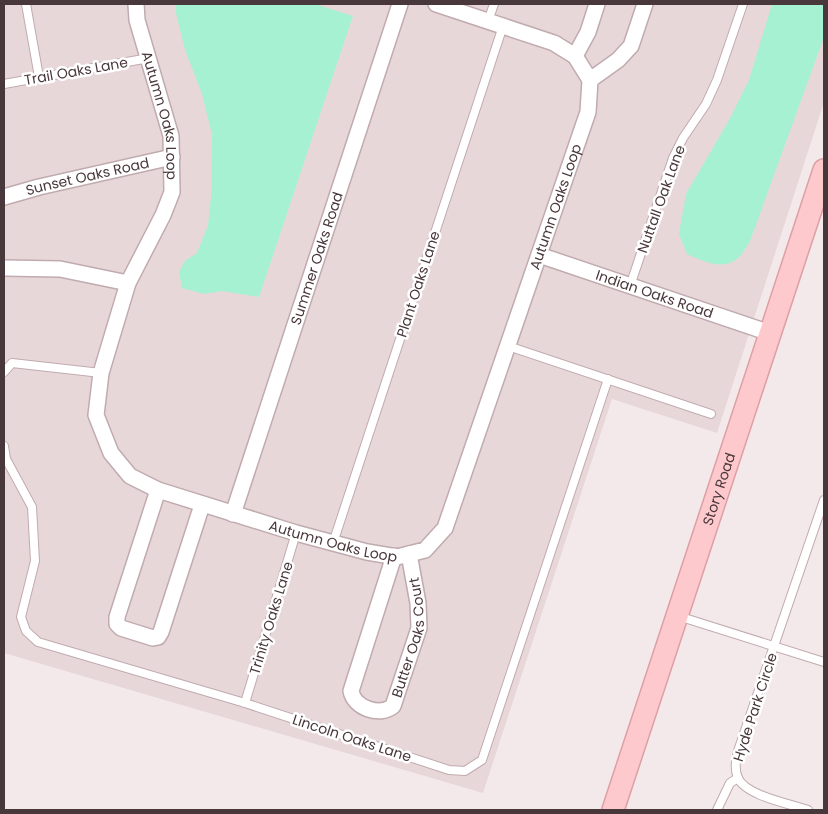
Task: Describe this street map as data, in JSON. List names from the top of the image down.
{
  "streets": {
    "street": [
      "Autumn Oaks Loop",
      "Sunset Oaks Road",
      "Summer Oaks Road",
      "Indian Oaks Road",
      "Story Road",
      "Butter Oaks Court"
    ],
    "lane": [
      "Trail Oaks Lane",
      "Nuttall Oak Lane",
      "Plant Oaks Lane",
      "Trinity Oaks Lane",
      "Hyde Park Circle",
      "Lincoln Oaks Lane"
    ]
  },
  "crossings": [
    ["Trail Oaks Lane", "Autumn Oaks Loop"],
    ["Autumn Oaks Loop", "Sunset Oaks Road"],
    ["Autumn Oaks Loop", "Summer Oaks Road"],
    ["Autumn Oaks Loop", "Plant Oaks Lane"],
    ["Autumn Oaks Loop", "Indian Oaks Road"],
    ["Autumn Oaks Loop", "Trinity Oaks Lane"],
    ["Autumn Oaks Loop", "Butter Oaks Court"],
    ["Nuttall Oak Lane", "Indian Oaks Road"],
    ["Indian Oaks Road", "Story Road"],
    ["Trinity Oaks Lane", "Lincoln Oaks Lane"]
  ]
}
